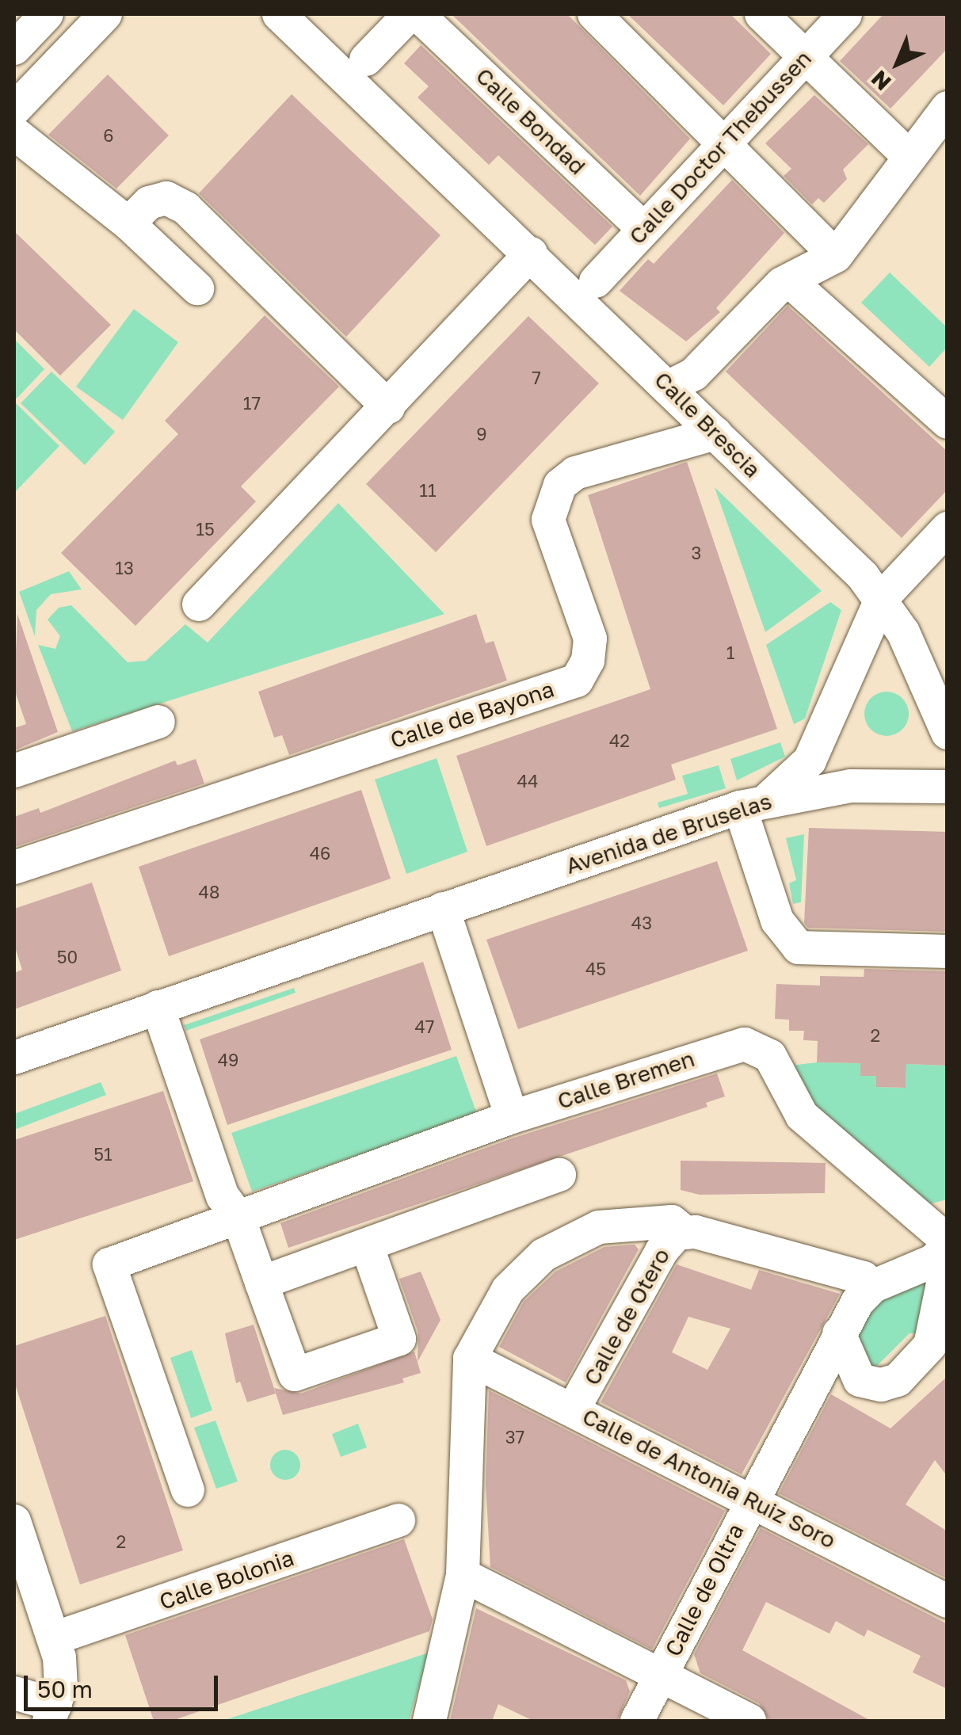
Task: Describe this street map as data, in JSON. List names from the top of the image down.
{
  "streets": {
    "street": [
      "Calle Bondad",
      "Calle Doctor Thebussen",
      "Calle Brescia",
      "Calle de Bayona",
      "Avenida de Bruselas",
      "Calle Bremen",
      "Calle de Otero",
      "Calle de Antonia Ruiz Soro",
      "Calle Bolonia",
      "Calle de Oltra"
    ]
  },
  "crossings": [
    ["Calle Bondad", "Calle Doctor Thebussen"],
    ["Calle Brescia", "Calle de Bayona"],
    ["Calle de Otero", "Calle de Antonia Ruiz Soro"],
    ["Calle de Otero", "Calle de Oltra"],
    ["Calle de Antonia Ruiz Soro", "Calle de Oltra"]
  ],
  "house_numbers": [
    "6",
    "7",
    "17",
    "9",
    "11",
    "15",
    "3",
    "13",
    "1",
    "42",
    "44",
    "46",
    "48",
    "43",
    "50",
    "45",
    "47",
    "2",
    "49",
    "51",
    "37",
    "2"
  ],
  "scale_bar": "50 m",
  "north": "bottom left"
}
